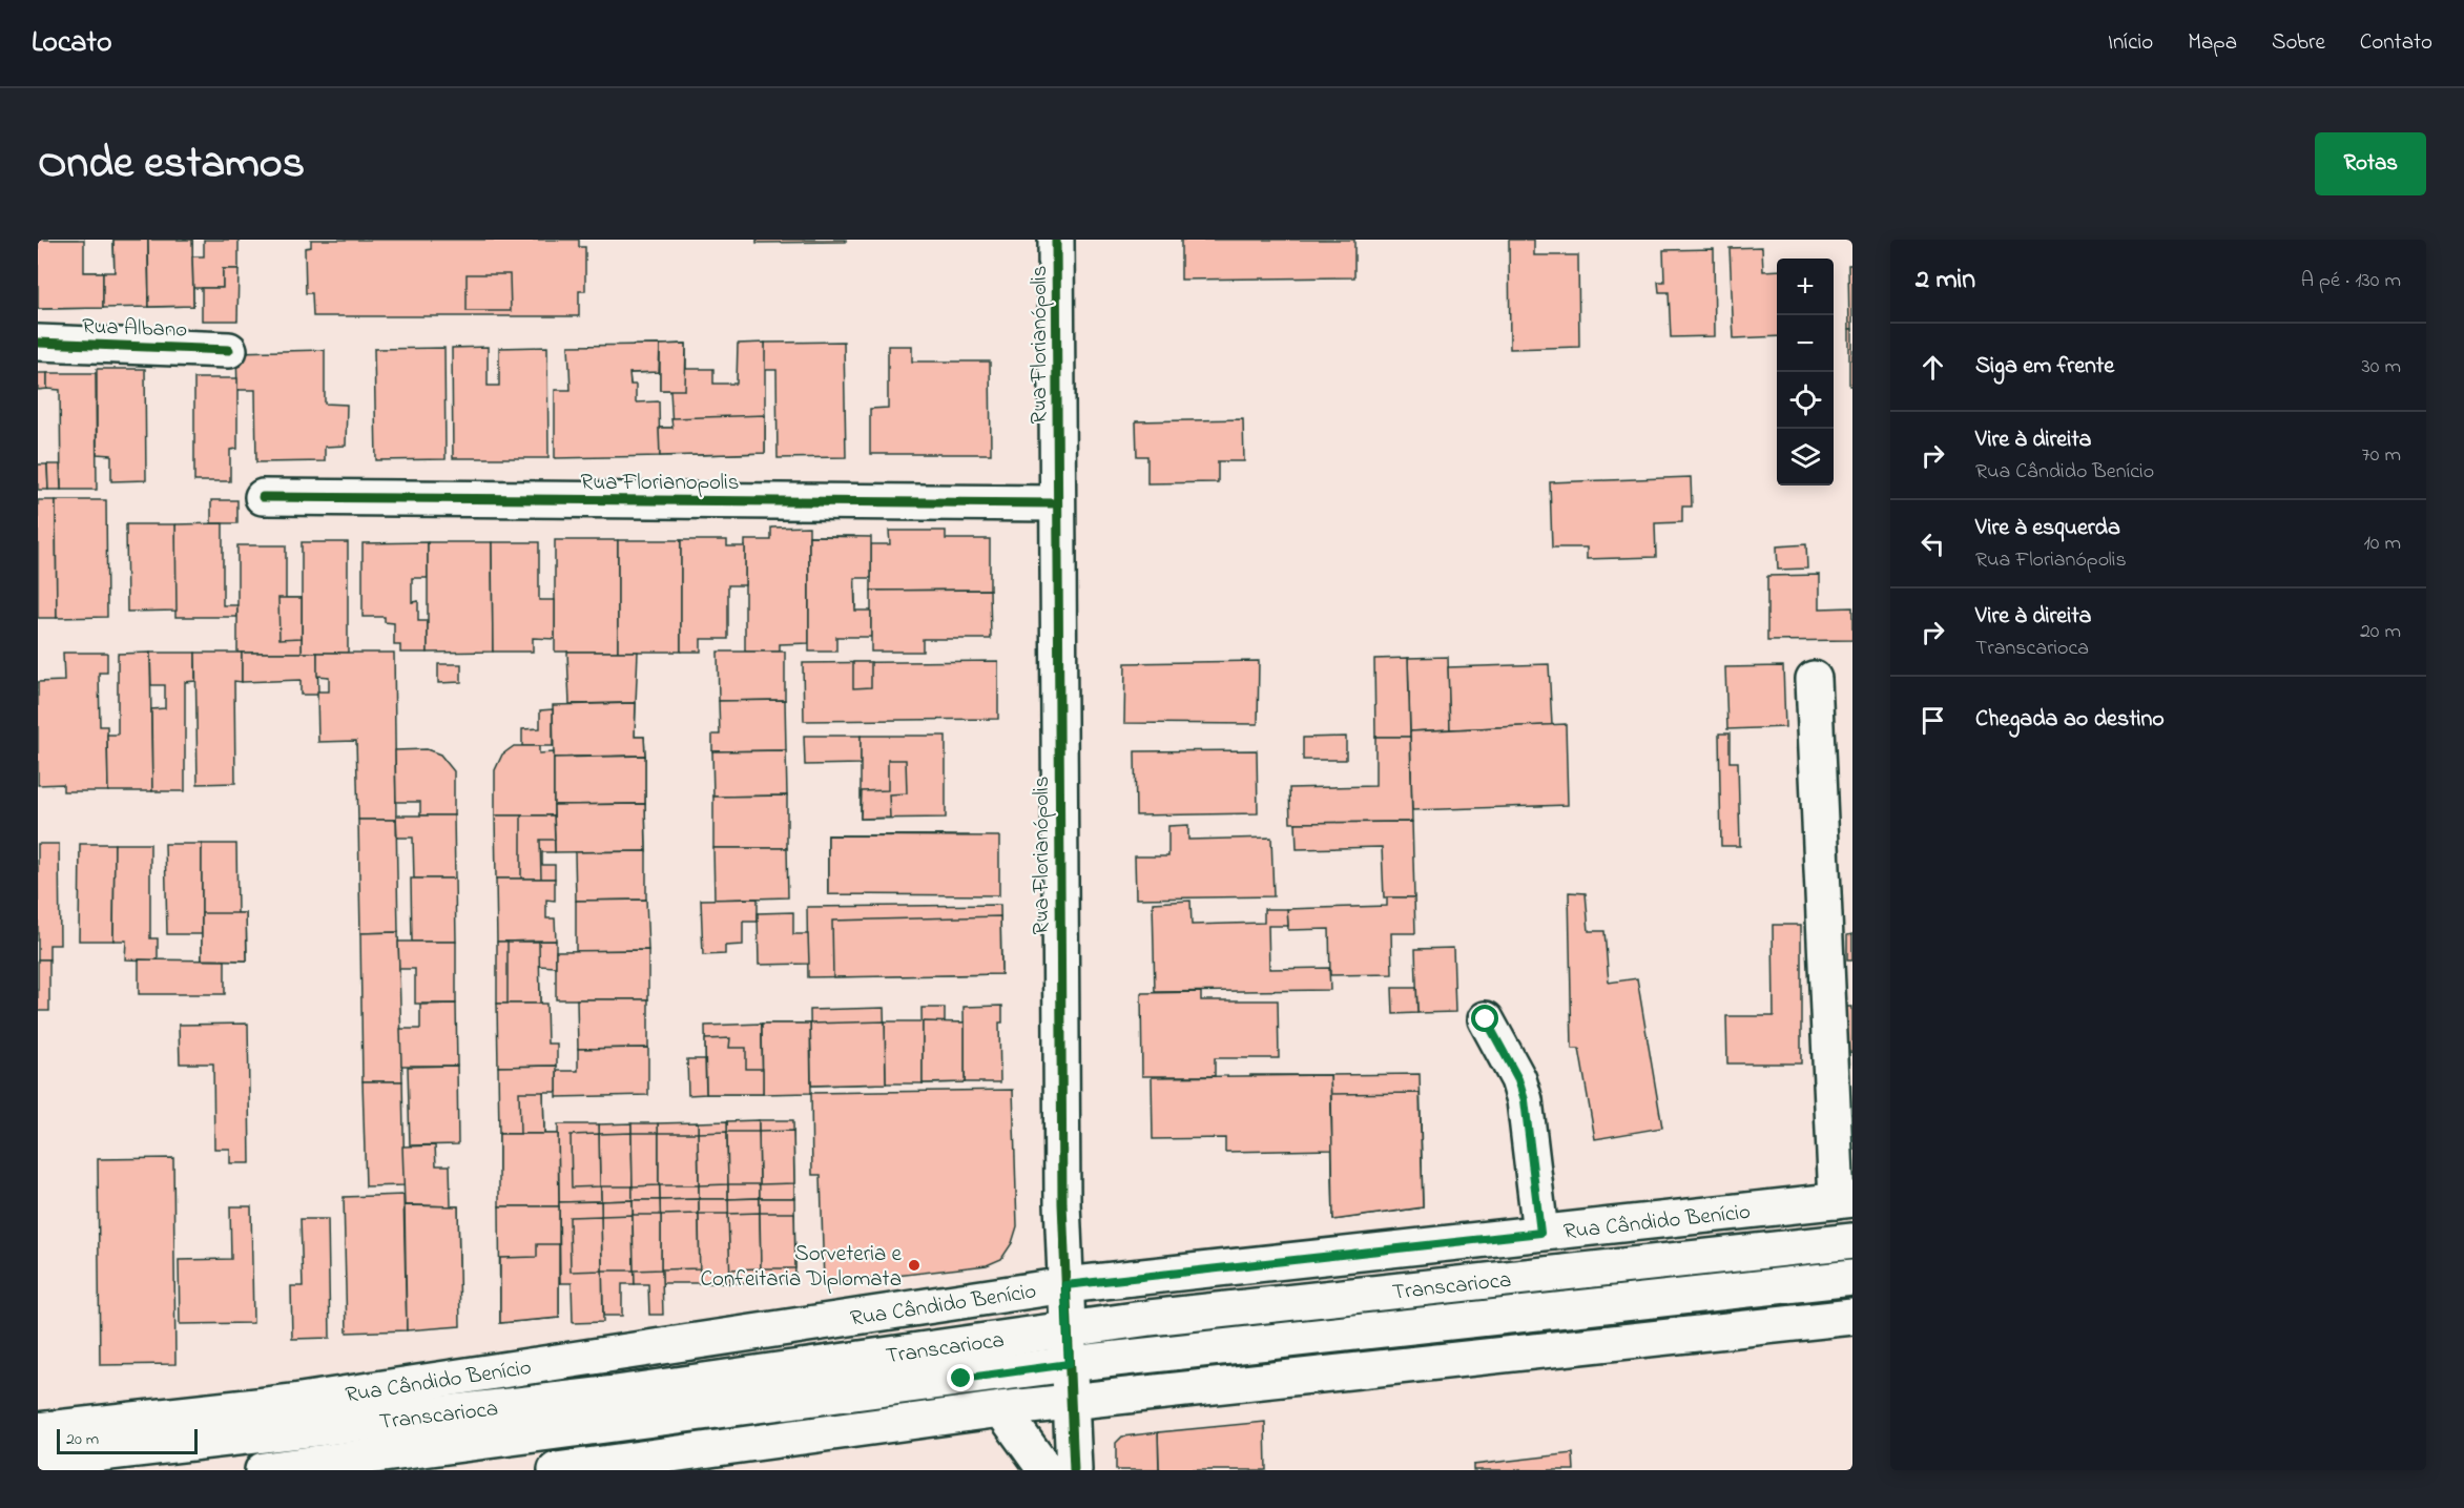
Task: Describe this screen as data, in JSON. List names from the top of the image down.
{
  "streets": {
    "main road": [
      "Rua Albano",
      "Rua Florianópolis",
      "Rua Florianopolis",
      "Rua Cândido Benício",
      "Transcarioca"
    ]
  },
  "crossings": [
    ["Rua Florianópolis", "Rua Florianopolis"],
    ["Rua Florianópolis", "Rua Cândido Benício"],
    ["Rua Florianópolis", "Transcarioca"]
  ],
  "places": ["Sorveteria e Confeitaria Diplomata"],
  "scale_bar": "20 m",
  "page": {
    "header": "Locato",
    "nav": [
      "Início",
      "Mapa",
      "Sobre",
      "Contato"
    ],
    "title": "Onde estamos",
    "buttons": "Rotas",
    "heading": ["2 min", "A pé · 130 m"],
    "map_buttons": ["+", "−"],
    "list": [
      ["Siga em frente", "30 m"],
      ["Vire à direita", "Rua Cândido Benício", "70 m"],
      ["Vire à esquerda", "Rua Florianópolis", "10 m"],
      ["Vire à direita", "Transcarioca", "20 m"],
      "Chegada ao destino"
    ],
    "scale": "20 m"
  }
}
